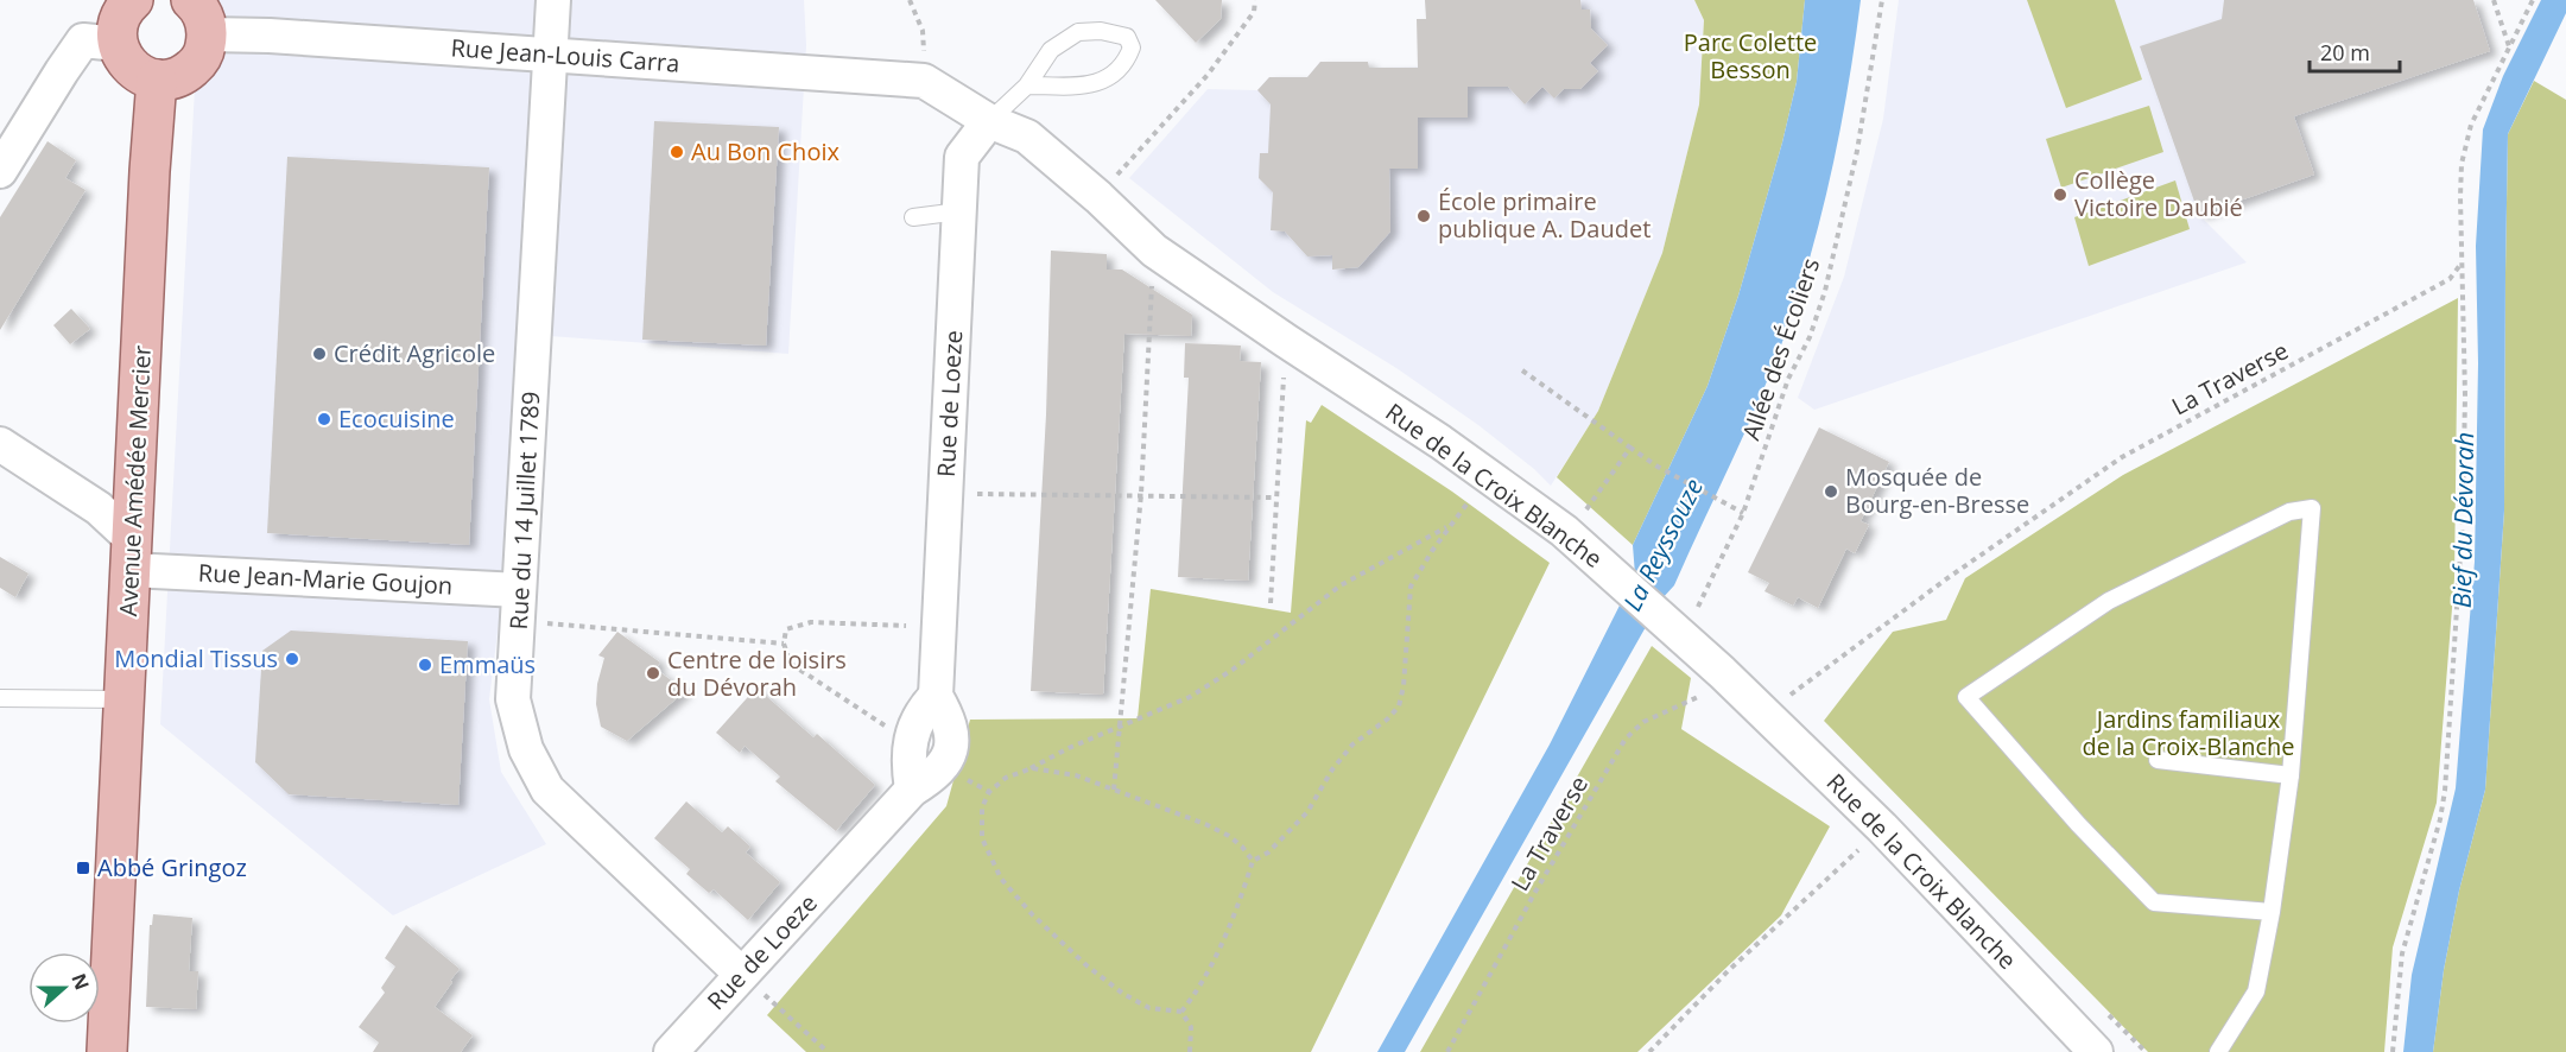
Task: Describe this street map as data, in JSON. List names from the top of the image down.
{
  "streets": {
    "main road": ["Avenue Amédée Mercier"],
    "street": [
      "Rue Jean-Louis Carra",
      "Rue de Loeze",
      "Rue de la Croix Blanche",
      "Rue du 14 Juillet 1789",
      "Rue Jean-Marie Goujon"
    ],
    "path": ["Allée des Écoliers", "La Traverse"]
  },
  "crossings": [
    ["Rue Jean-Louis Carra", "Rue de la Croix Blanche"],
    ["Rue Jean-Louis Carra", "Rue du 14 Juillet 1789"],
    ["La Traverse", "Rue de la Croix Blanche"],
    ["Rue de Loeze", "Rue de la Croix Blanche"],
    ["Rue de Loeze", "Rue du 14 Juillet 1789"],
    ["Avenue Amédée Mercier", "Rue Jean-Marie Goujon"],
    ["Rue du 14 Juillet 1789", "Rue Jean-Marie Goujon"]
  ],
  "water": ["Bief du Dévorah", "La Reyssouze"],
  "parks": ["Parc Colette Besson", "Jardins familiaux de la Croix-Blanche"],
  "places": {
    "other": [
      "Au Bon Choix",
      "Collège Victoire Daubié",
      "École primaire publique A. Daudet",
      "Crédit Agricole",
      "Ecocuisine",
      "Mosquée de Bourg-en-Bresse",
      "Mondial Tissus",
      "Emmaüs",
      "Centre de loisirs du Dévorah"
    ],
    "transit": ["Abbé Gringoz"]
  },
  "scale_bar": "20 m",
  "north": "right"
}
